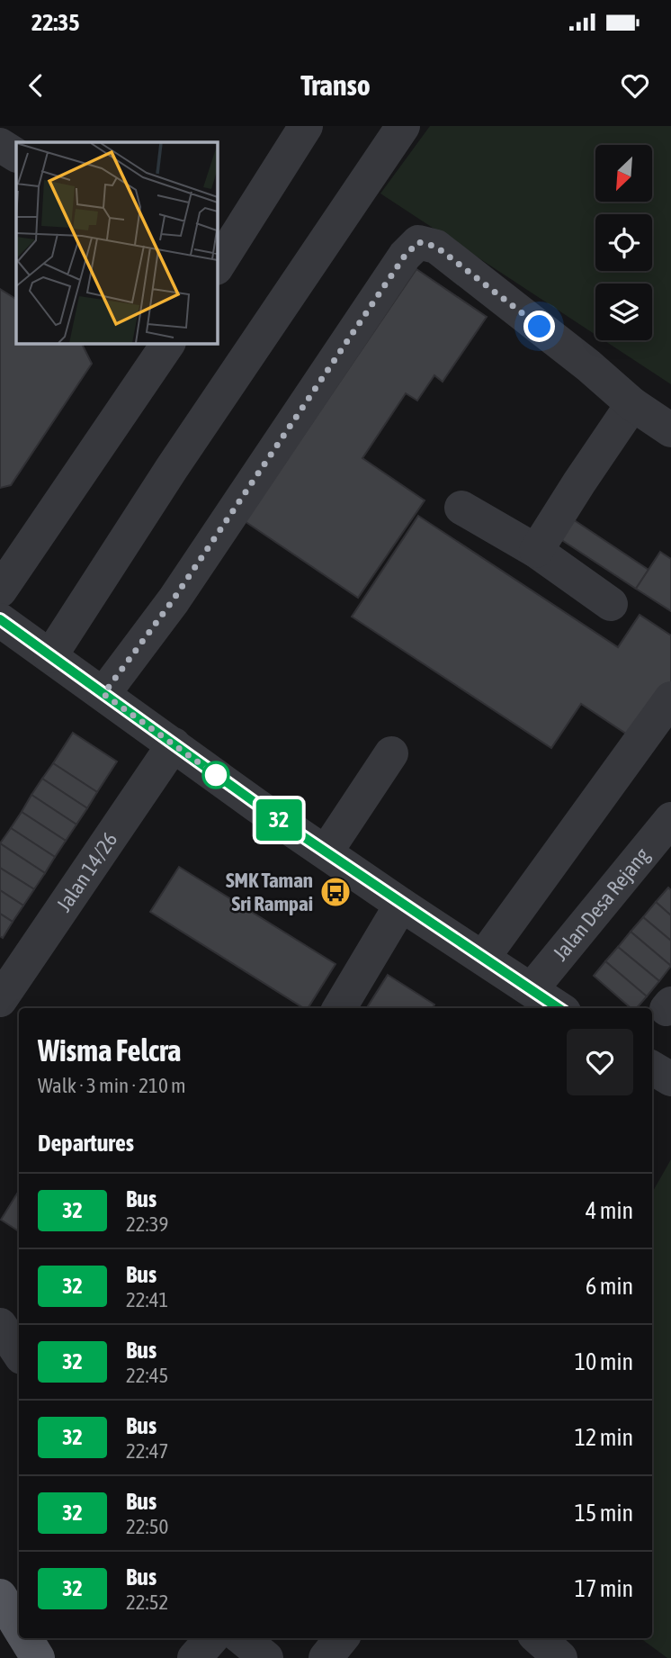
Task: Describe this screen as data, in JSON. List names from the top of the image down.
{
  "streets": {
    "street": ["Jalan 14/26", "Jalan Desa Rejang"]
  },
  "places": {
    "bus stop": ["SMK Taman Sri Rampai"]
  },
  "lines": ["bus line 32"],
  "north": "bottom left",
  "page": {
    "status": "22:35",
    "header": "Transo",
    "on_map": "32",
    "heading": [
      ["Wisma Felcra", "Walk · 3 min · 210 m"],
      "Departures"
    ],
    "list": [
      {
        "mark": "32",
        "name": "Bus",
        "note": "22:39",
        "value": "4 min"
      },
      {
        "mark": "32",
        "name": "Bus",
        "note": "22:41",
        "value": "6 min"
      },
      {
        "mark": "32",
        "name": "Bus",
        "note": "22:45",
        "value": "10 min"
      },
      {
        "mark": "32",
        "name": "Bus",
        "note": "22:47",
        "value": "12 min"
      },
      {
        "mark": "32",
        "name": "Bus",
        "note": "22:50",
        "value": "15 min"
      },
      {
        "mark": "32",
        "name": "Bus",
        "note": "22:52",
        "value": "17 min"
      }
    ]
  }
}
